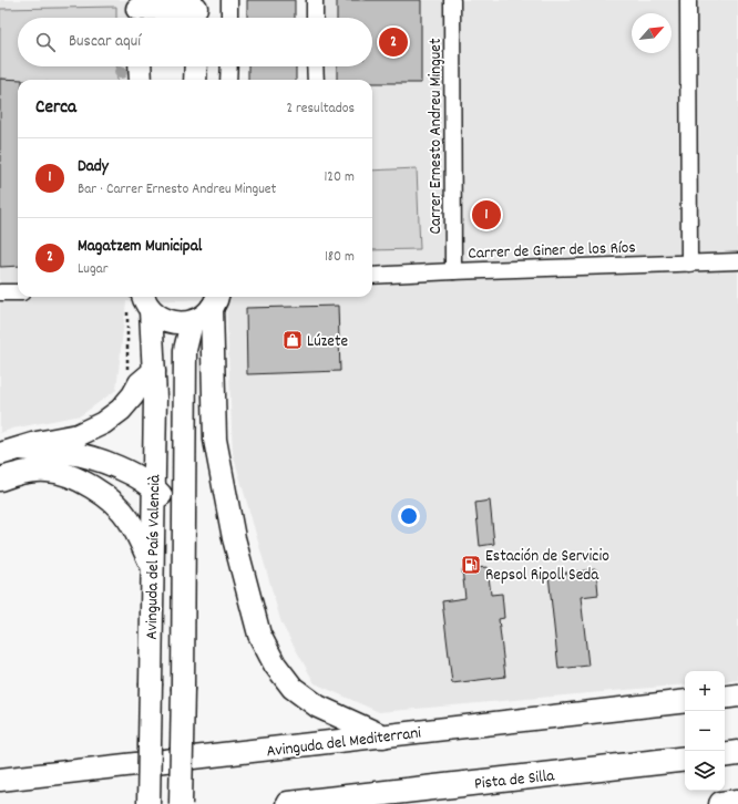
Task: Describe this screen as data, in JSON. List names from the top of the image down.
{
  "streets": {
    "highway": ["Pista de Silla"],
    "street": [
      "Carrer Ernesto Andreu Minguet",
      "Carrer de Giner de los Ríos",
      "Avinguda del País Valencià",
      "Avinguda del Mediterrani"
    ]
  },
  "crossings": [
    ["Carrer Ernesto Andreu Minguet", "Carrer de Giner de los Ríos"]
  ],
  "places": {
    "shop": ["Lúzete"],
    "fuel station": ["Estación de Servicio Repsol Ripoll Seda"]
  },
  "north": "top right",
  "page": {
    "search": "Buscar aquí",
    "pins": ["2", "1"],
    "heading": ["Cerca", "2 resultados"],
    "list": [
      {
        "mark": "1",
        "name": "Dady",
        "note": "Bar · Carrer Ernesto Andreu Minguet",
        "value": "120 m"
      },
      {
        "mark": "2",
        "name": "Magatzem Municipal",
        "note": "Lugar",
        "value": "180 m"
      }
    ],
    "map_buttons": ["+", "−"]
  }
}
